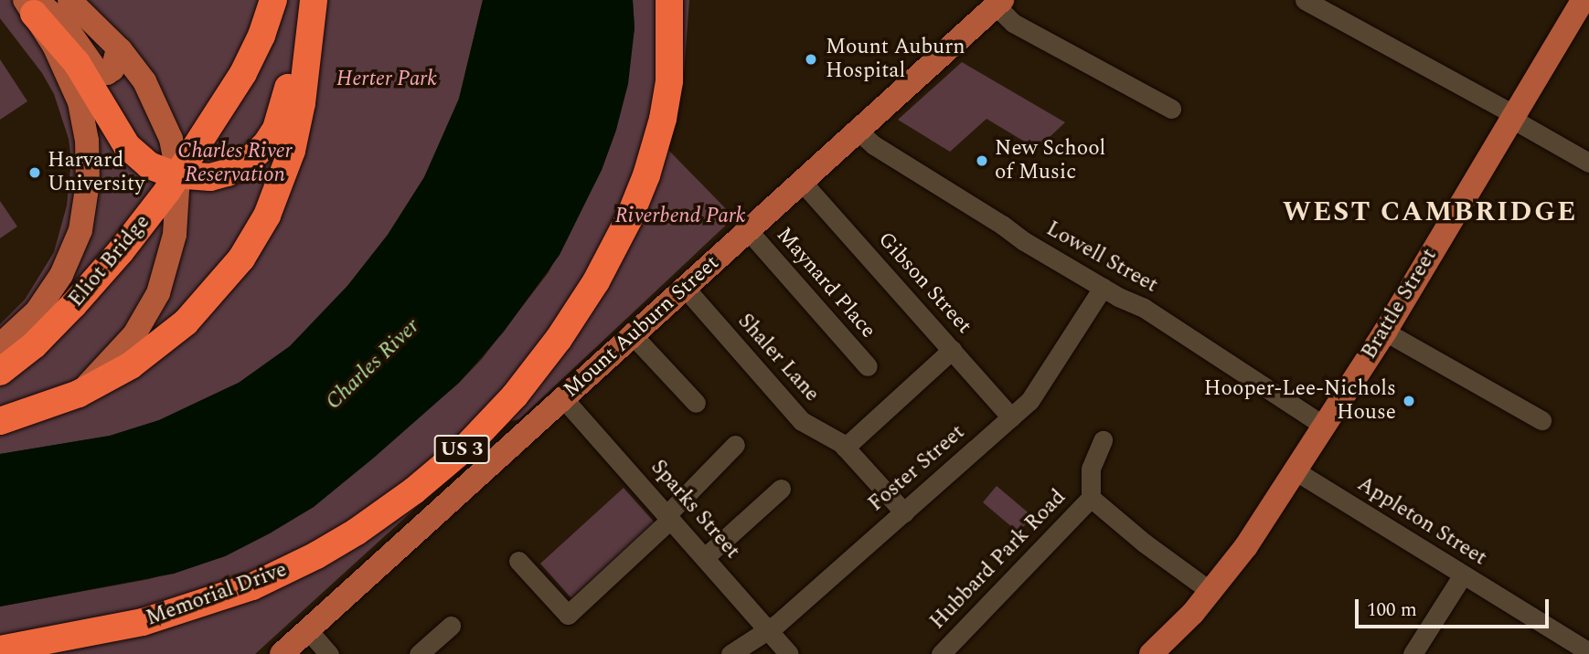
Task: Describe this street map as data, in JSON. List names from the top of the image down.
{
  "streets": {
    "highway": ["Eliot Bridge", "US 3", "Memorial Drive"],
    "main road": ["Brattle Street", "Mount Auburn Street"],
    "street": [
      "Lowell Street",
      "Maynard Place",
      "Gibson Street",
      "Shaler Lane",
      "Foster Street",
      "Sparks Street",
      "Appleton Street",
      "Hubbard Park Road"
    ]
  },
  "crossings": [
    ["Lowell Street", "Brattle Street"],
    ["Lowell Street", "Mount Auburn Street"],
    ["Lowell Street", "Foster Street"],
    ["Maynard Place", "Mount Auburn Street"],
    ["Gibson Street", "Mount Auburn Street"],
    ["Gibson Street", "Foster Street"],
    ["Brattle Street", "Appleton Street"],
    ["Brattle Street", "Hubbard Park Road"],
    ["Mount Auburn Street", "Shaler Lane"],
    ["Mount Auburn Street", "Sparks Street"],
    ["Shaler Lane", "Foster Street"],
    ["Foster Street", "Sparks Street"]
  ],
  "districts": ["WEST CAMBRIDGE"],
  "water": ["Charles River"],
  "parks": ["Herter Park", "Charles River Reservation", "Riverbend Park"],
  "places": [
    "Mount Auburn Hospital",
    "New School of Music",
    "Harvard University",
    "Hooper-Lee-Nichols House"
  ],
  "scale_bar": "100 m"
}
